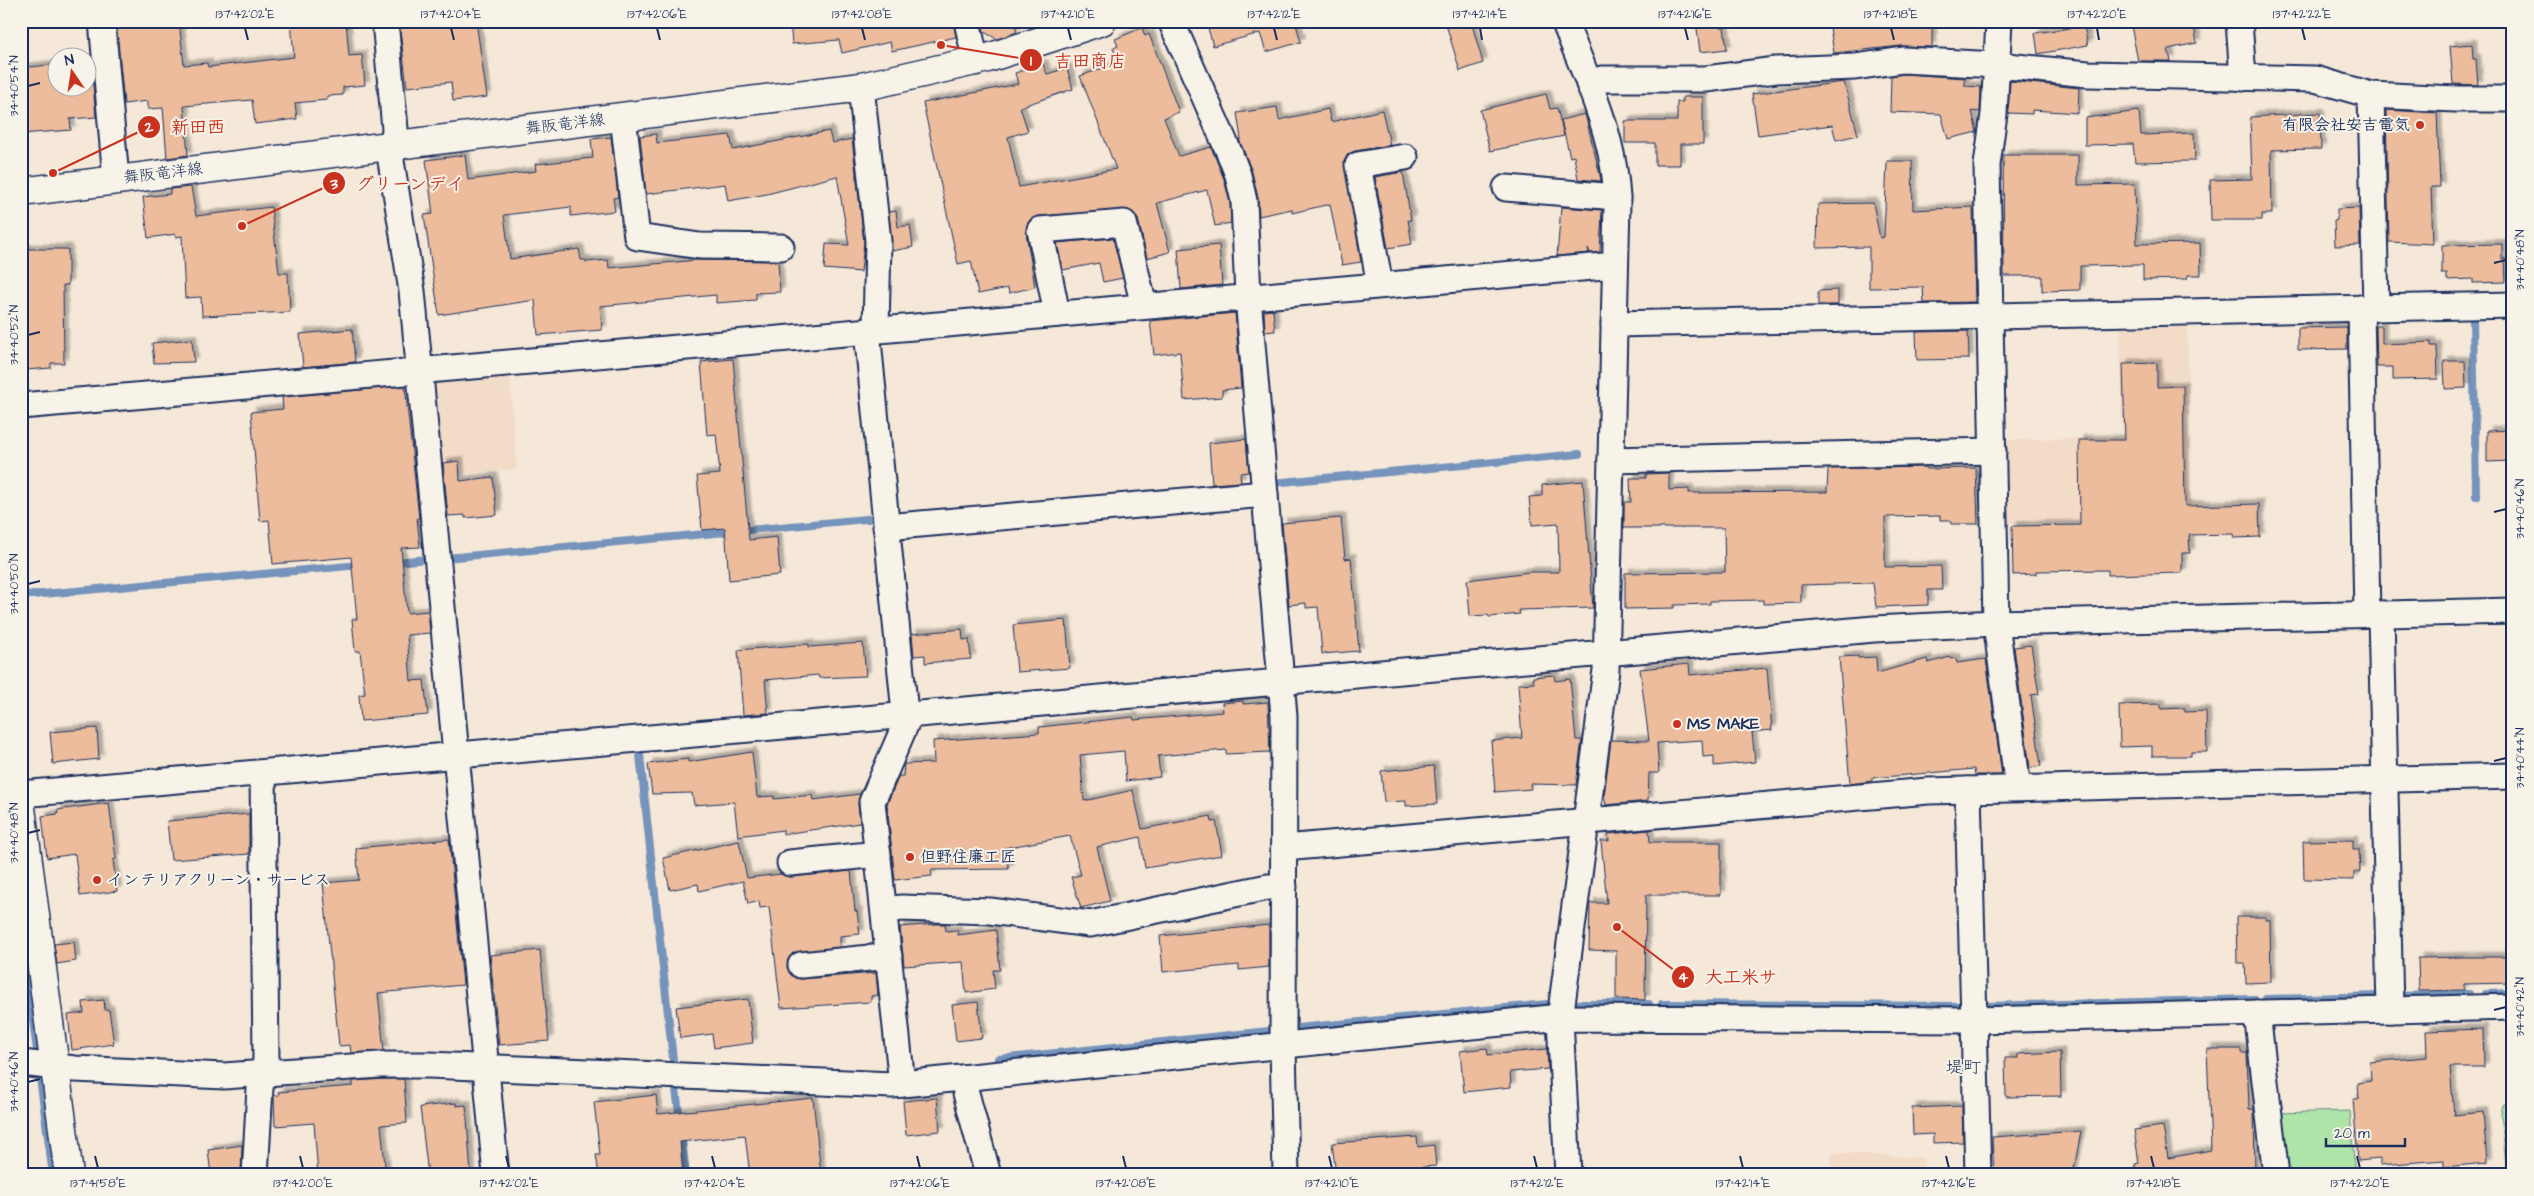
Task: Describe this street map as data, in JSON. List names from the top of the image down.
{
  "streets": {
    "main road": ["舞阪竜洋線"]
  },
  "districts": ["堤町"],
  "places": [
    "吉田商店",
    "有限会社安吉電気",
    "新田西",
    "グリーンデイ",
    "MS MAKE",
    "但野住廉工匠",
    "インテリアクリーン・サービス",
    "大工米サ"
  ],
  "scale_bar": "20 m",
  "north": "top",
  "coordinates": [
    "137°42'02\"E",
    "137°42'04\"E",
    "137°42'06\"E",
    "137°42'08\"E",
    "137°42'10\"E",
    "137°42'12\"E",
    "137°42'14\"E",
    "137°42'16\"E",
    "137°42'18\"E",
    "137°42'20\"E",
    "137°42'22\"E",
    "34°40'54\"N",
    "34°40'48\"N",
    "34°40'52\"N",
    "34°40'46\"N",
    "34°40'50\"N",
    "34°40'44\"N",
    "34°40'42\"N",
    "137°41'58\"E",
    "137°42'00\"E"
  ]
}
